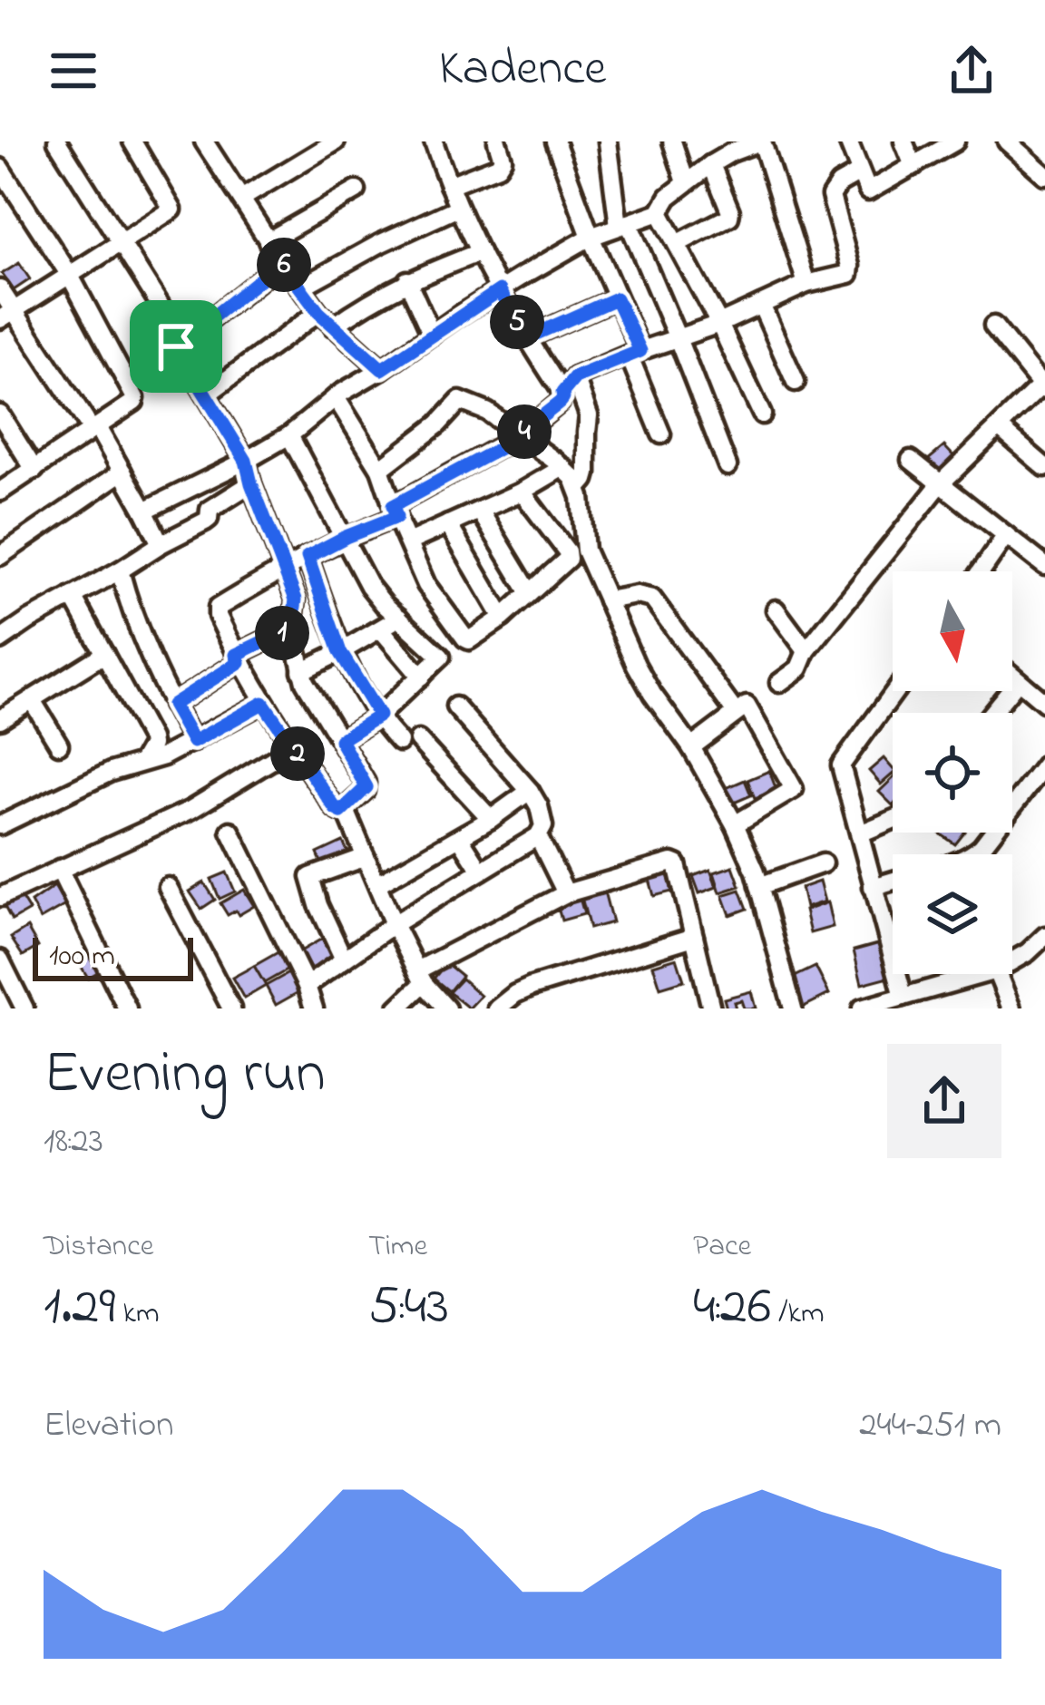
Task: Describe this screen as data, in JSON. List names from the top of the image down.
{
  "scale_bar": "100 m",
  "north": "bottom",
  "page": {
    "header": "Kadence",
    "pins": [
      "6",
      "5",
      "4",
      "1",
      "2"
    ],
    "scale": "100 m",
    "heading": ["Evening run", "18:23"],
    "stats": [
      ["Distance", "1.29 km"],
      ["Time", "5:43"],
      ["Pace", "4:26 /km"]
    ],
    "chart": ["Elevation", "244–251 m"]
  }
}
